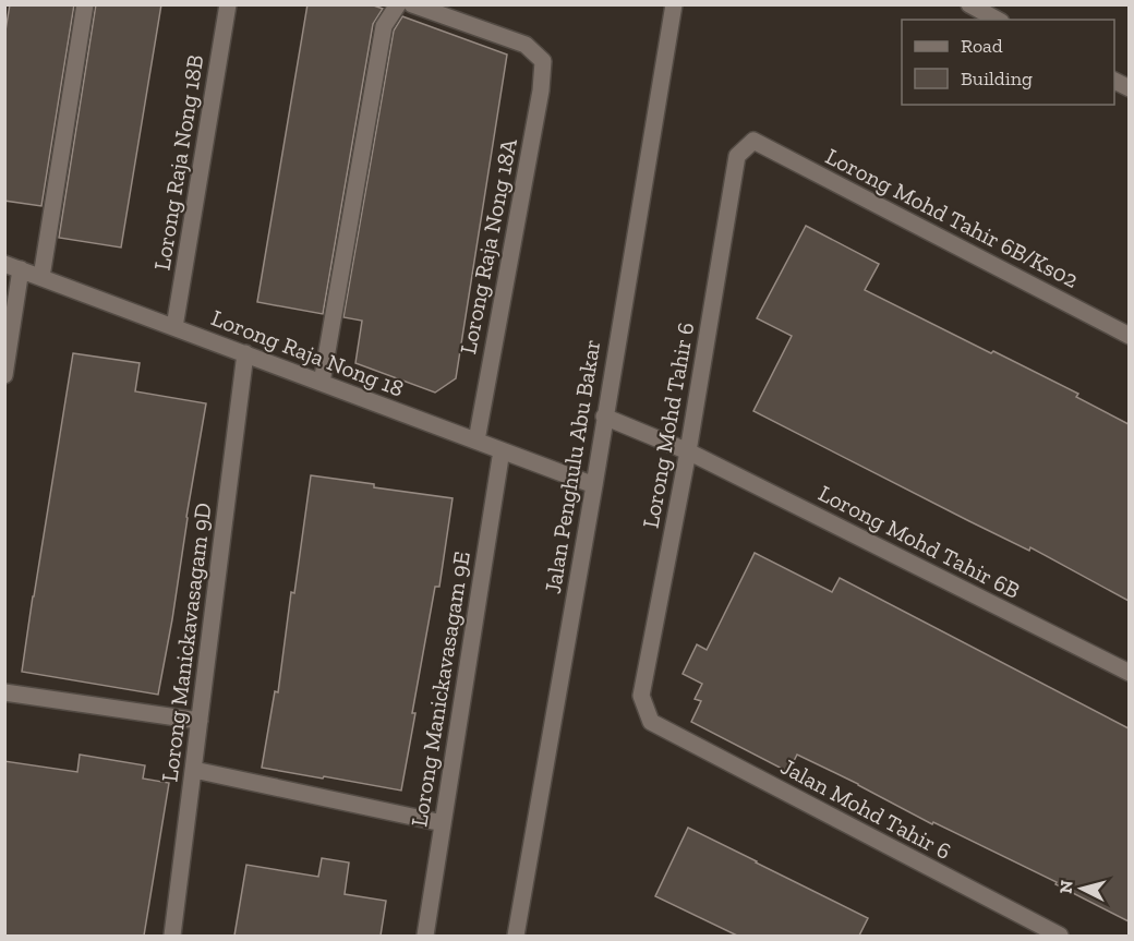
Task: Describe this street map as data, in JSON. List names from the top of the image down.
{
  "streets": {
    "street": [
      "Lorong Raja Nong 18B",
      "Lorong Mohd Tahir 6B/Ks02",
      "Lorong Raja Nong 18A",
      "Lorong Raja Nong 18",
      "Lorong Mohd Tahir 6",
      "Jalan Penghulu Abu Bakar",
      "Lorong Mohd Tahir 6B",
      "Lorong Manickavasagam 9D",
      "Lorong Manickavasagam 9E",
      "Jalan Mohd Tahir 6"
    ]
  },
  "crossings": [
    ["Lorong Raja Nong 18B", "Lorong Raja Nong 18"],
    ["Lorong Mohd Tahir 6B/Ks02", "Lorong Mohd Tahir 6"],
    ["Lorong Raja Nong 18A", "Lorong Raja Nong 18"],
    ["Lorong Raja Nong 18", "Jalan Penghulu Abu Bakar"],
    ["Lorong Raja Nong 18", "Lorong Manickavasagam 9D"],
    ["Lorong Raja Nong 18", "Lorong Manickavasagam 9E"],
    ["Lorong Mohd Tahir 6", "Lorong Mohd Tahir 6B"],
    ["Lorong Mohd Tahir 6", "Jalan Mohd Tahir 6"],
    ["Jalan Penghulu Abu Bakar", "Lorong Mohd Tahir 6B"]
  ],
  "legend": ["Road", "Building"],
  "north": "left"
}
